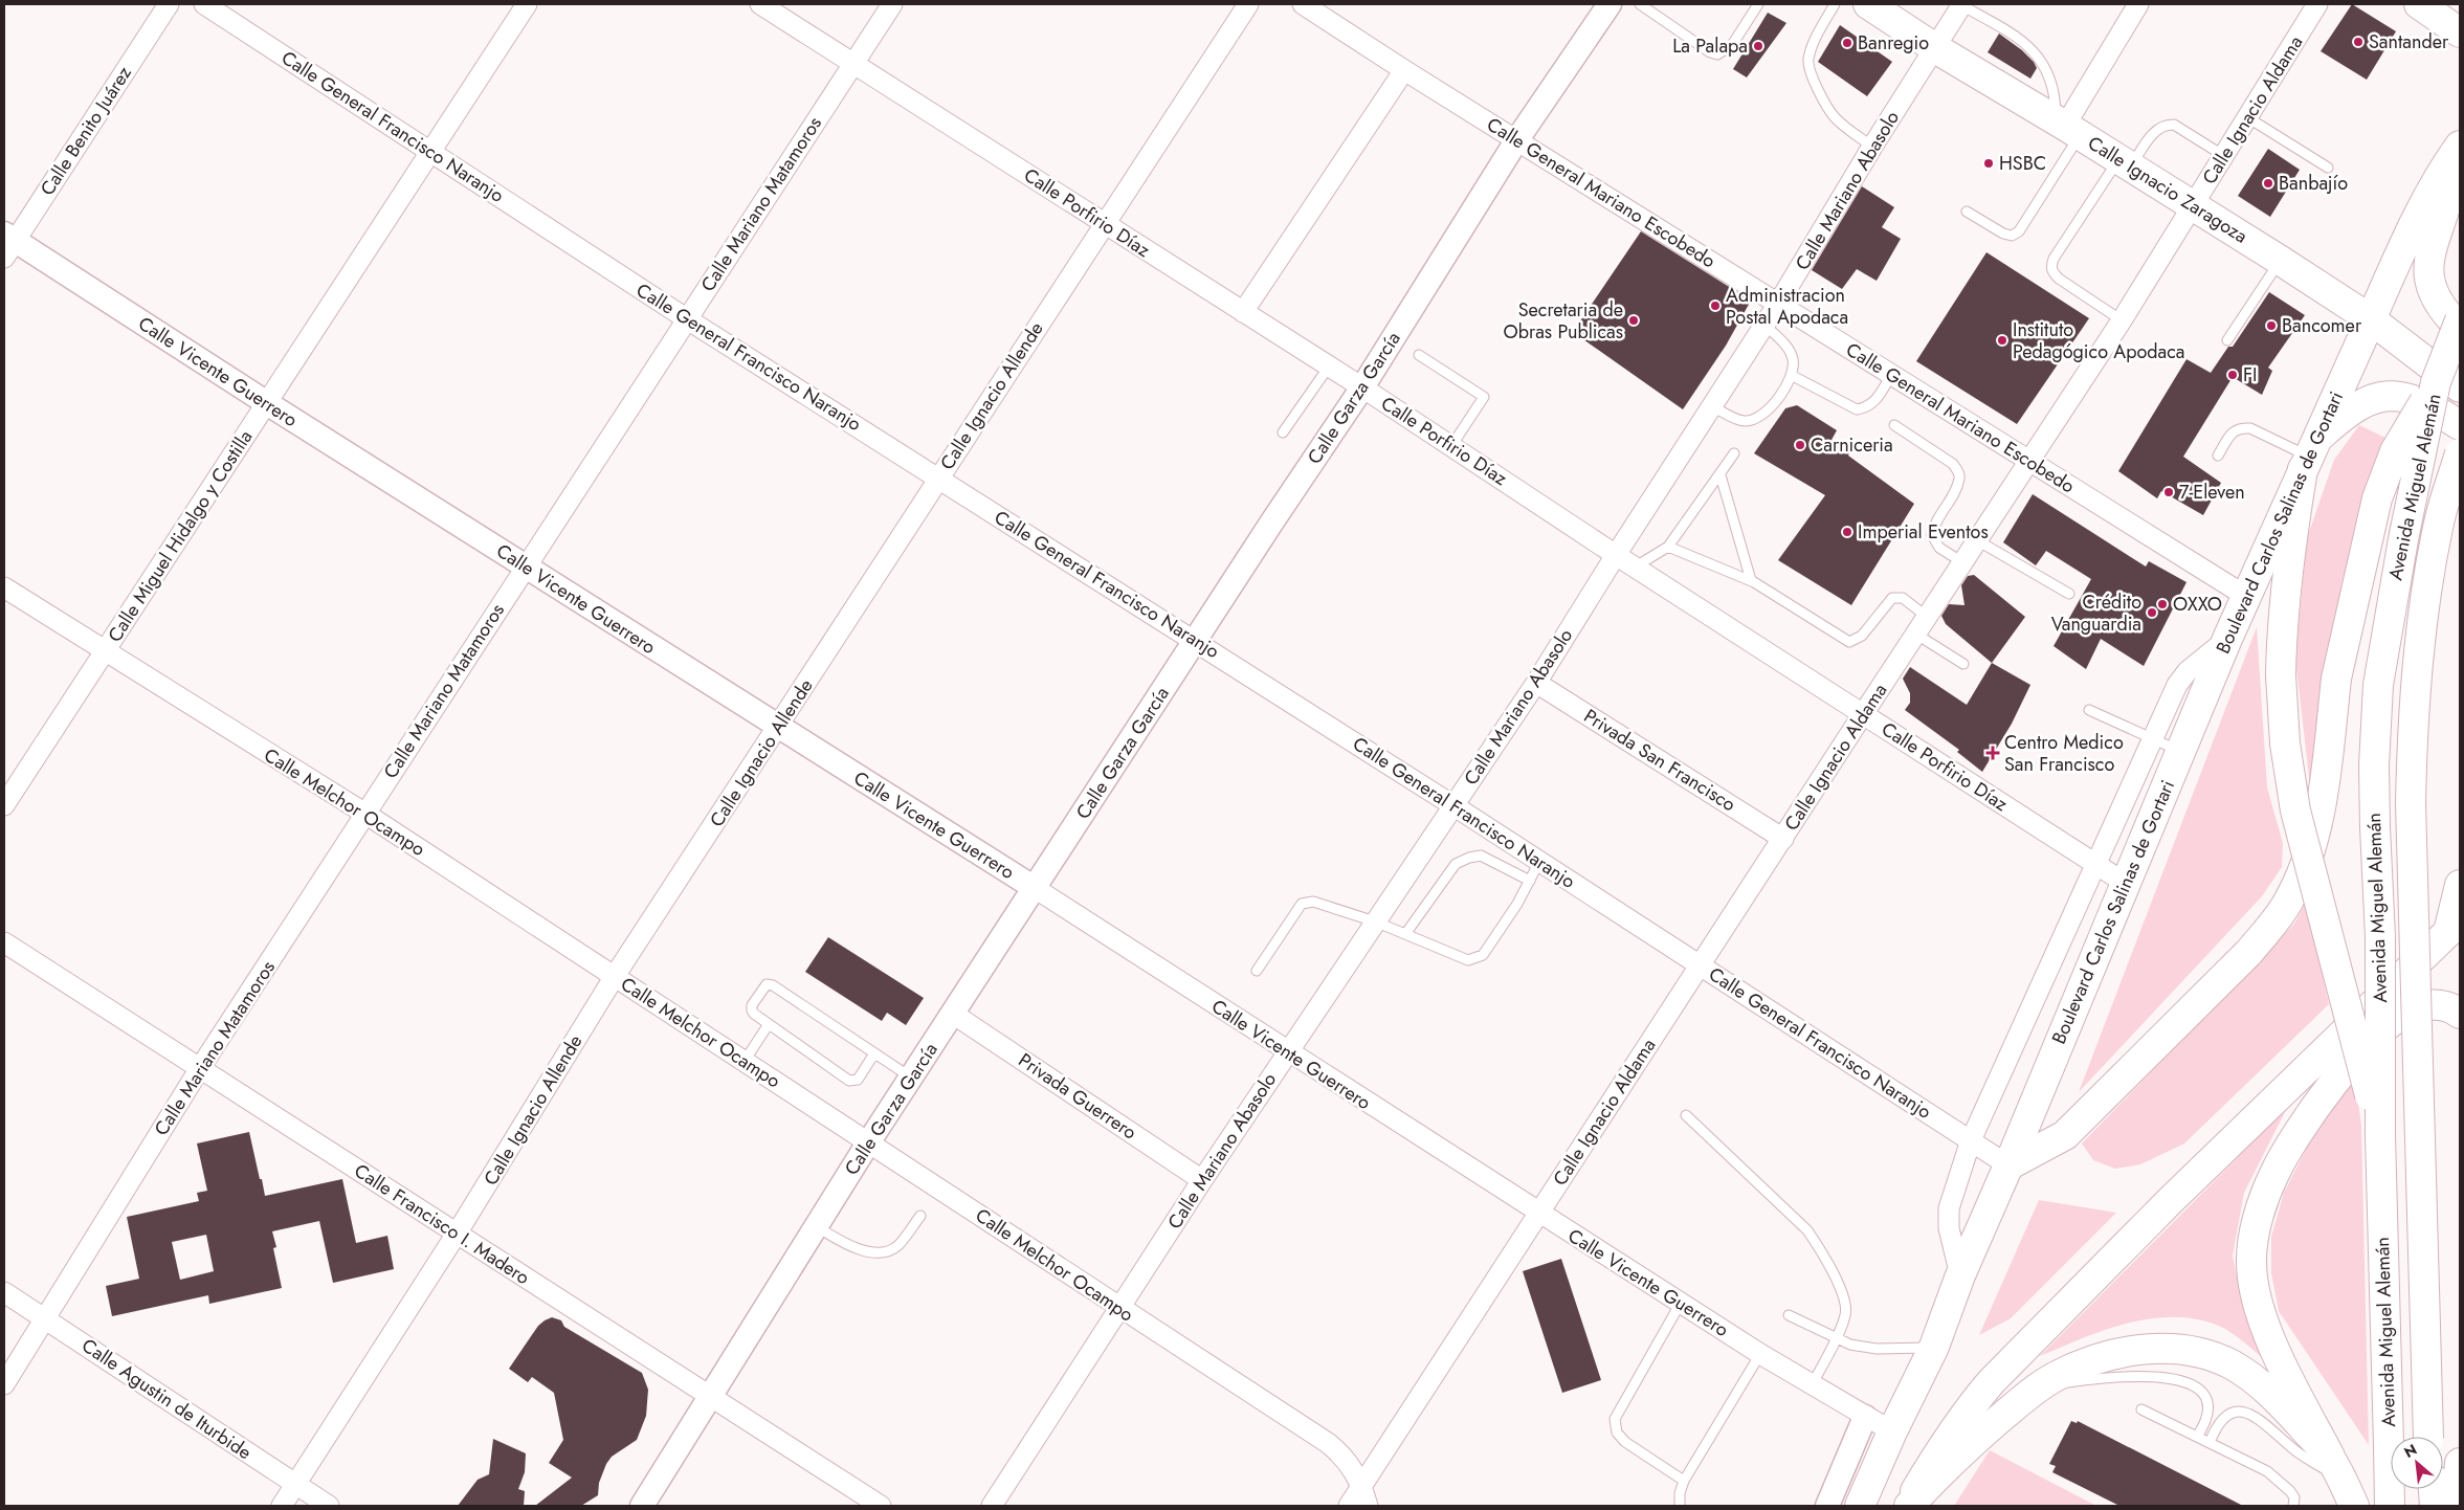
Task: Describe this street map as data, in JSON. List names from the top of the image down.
{
  "streets": {
    "main road": ["Calle Ignacio Zaragoza", "Avenida Miguel Alemán", "Boulevard Carlos Salinas de Gortari"],
    "street": [
      "Calle Ignacio Aldama",
      "Calle General Francisco Naranjo",
      "Calle Benito Juárez",
      "Calle Mariano Abasolo",
      "Calle General Mariano Escobedo",
      "Calle Mariano Matamoros",
      "Calle Porfirio Díaz",
      "Calle Vicente Guerrero",
      "Calle Ignacio Allende",
      "Calle Garza García",
      "Calle Miguel Hidalgo y Costilla",
      "Privada San Francisco",
      "Calle Melchor Ocampo",
      "Privada Guerrero",
      "Calle Francisco I. Madero",
      "Calle Agustin de Iturbide"
    ]
  },
  "crossings": [
    ["Calle Ignacio Aldama", "Calle General Francisco Naranjo"],
    ["Calle Ignacio Aldama", "Calle Ignacio Zaragoza"],
    ["Calle Ignacio Aldama", "Calle General Mariano Escobedo"],
    ["Calle Ignacio Aldama", "Calle Porfirio Díaz"],
    ["Calle Ignacio Aldama", "Calle Vicente Guerrero"],
    ["Calle Ignacio Aldama", "Privada San Francisco"],
    ["Calle Ignacio Aldama", "Calle Melchor Ocampo"],
    ["Calle General Francisco Naranjo", "Calle Mariano Abasolo"],
    ["Calle General Francisco Naranjo", "Calle Mariano Matamoros"],
    ["Calle General Francisco Naranjo", "Calle Ignacio Allende"],
    ["Calle General Francisco Naranjo", "Calle Garza García"],
    ["Calle General Francisco Naranjo", "Boulevard Carlos Salinas de Gortari"],
    ["Calle General Francisco Naranjo", "Calle Miguel Hidalgo y Costilla"],
    ["Calle Benito Juárez", "Calle Vicente Guerrero"],
    ["Calle Ignacio Zaragoza", "Calle Mariano Abasolo"],
    ["Calle Ignacio Zaragoza", "Avenida Miguel Alemán"],
    ["Calle Ignacio Zaragoza", "Boulevard Carlos Salinas de Gortari"],
    ["Calle Mariano Abasolo", "Calle General Mariano Escobedo"],
    ["Calle Mariano Abasolo", "Calle Porfirio Díaz"],
    ["Calle Mariano Abasolo", "Calle Vicente Guerrero"],
    ["Calle Mariano Abasolo", "Privada San Francisco"],
    ["Calle Mariano Abasolo", "Calle Melchor Ocampo"],
    ["Calle Mariano Abasolo", "Privada Guerrero"],
    ["Calle General Mariano Escobedo", "Calle Garza García"],
    ["Calle General Mariano Escobedo", "Boulevard Carlos Salinas de Gortari"],
    ["Calle Mariano Matamoros", "Calle Porfirio Díaz"],
    ["Calle Mariano Matamoros", "Calle Vicente Guerrero"],
    ["Calle Mariano Matamoros", "Calle Melchor Ocampo"],
    ["Calle Mariano Matamoros", "Calle Francisco I. Madero"],
    ["Calle Mariano Matamoros", "Calle Agustin de Iturbide"],
    ["Calle Porfirio Díaz", "Calle Ignacio Allende"],
    ["Calle Porfirio Díaz", "Calle Garza García"],
    ["Calle Porfirio Díaz", "Boulevard Carlos Salinas de Gortari"],
    ["Calle Vicente Guerrero", "Calle Ignacio Allende"],
    ["Calle Vicente Guerrero", "Calle Garza García"],
    ["Calle Vicente Guerrero", "Boulevard Carlos Salinas de Gortari"],
    ["Calle Vicente Guerrero", "Calle Miguel Hidalgo y Costilla"],
    ["Calle Ignacio Allende", "Calle Melchor Ocampo"],
    ["Calle Ignacio Allende", "Calle Francisco I. Madero"],
    ["Calle Ignacio Allende", "Calle Agustin de Iturbide"],
    ["Calle Garza García", "Calle Melchor Ocampo"],
    ["Calle Garza García", "Privada Guerrero"],
    ["Calle Garza García", "Calle Francisco I. Madero"],
    ["Calle Miguel Hidalgo y Costilla", "Calle Melchor Ocampo"]
  ],
  "places": {
    "other": [
      "Santander",
      "Banregio",
      "La Palapa",
      "HSBC",
      "Banbajío",
      "Administracion Postal Apodaca",
      "Secretaria de Obras Publicas",
      "Bancomer",
      "Instituto Pedagógico Apodaca",
      "FI",
      "Carniceria",
      "7-Eleven",
      "Imperial Eventos",
      "OXXO",
      "Crédito Vanguardia"
    ],
    "health": ["Centro Medico San Francisco"]
  },
  "north": "top left"
}
